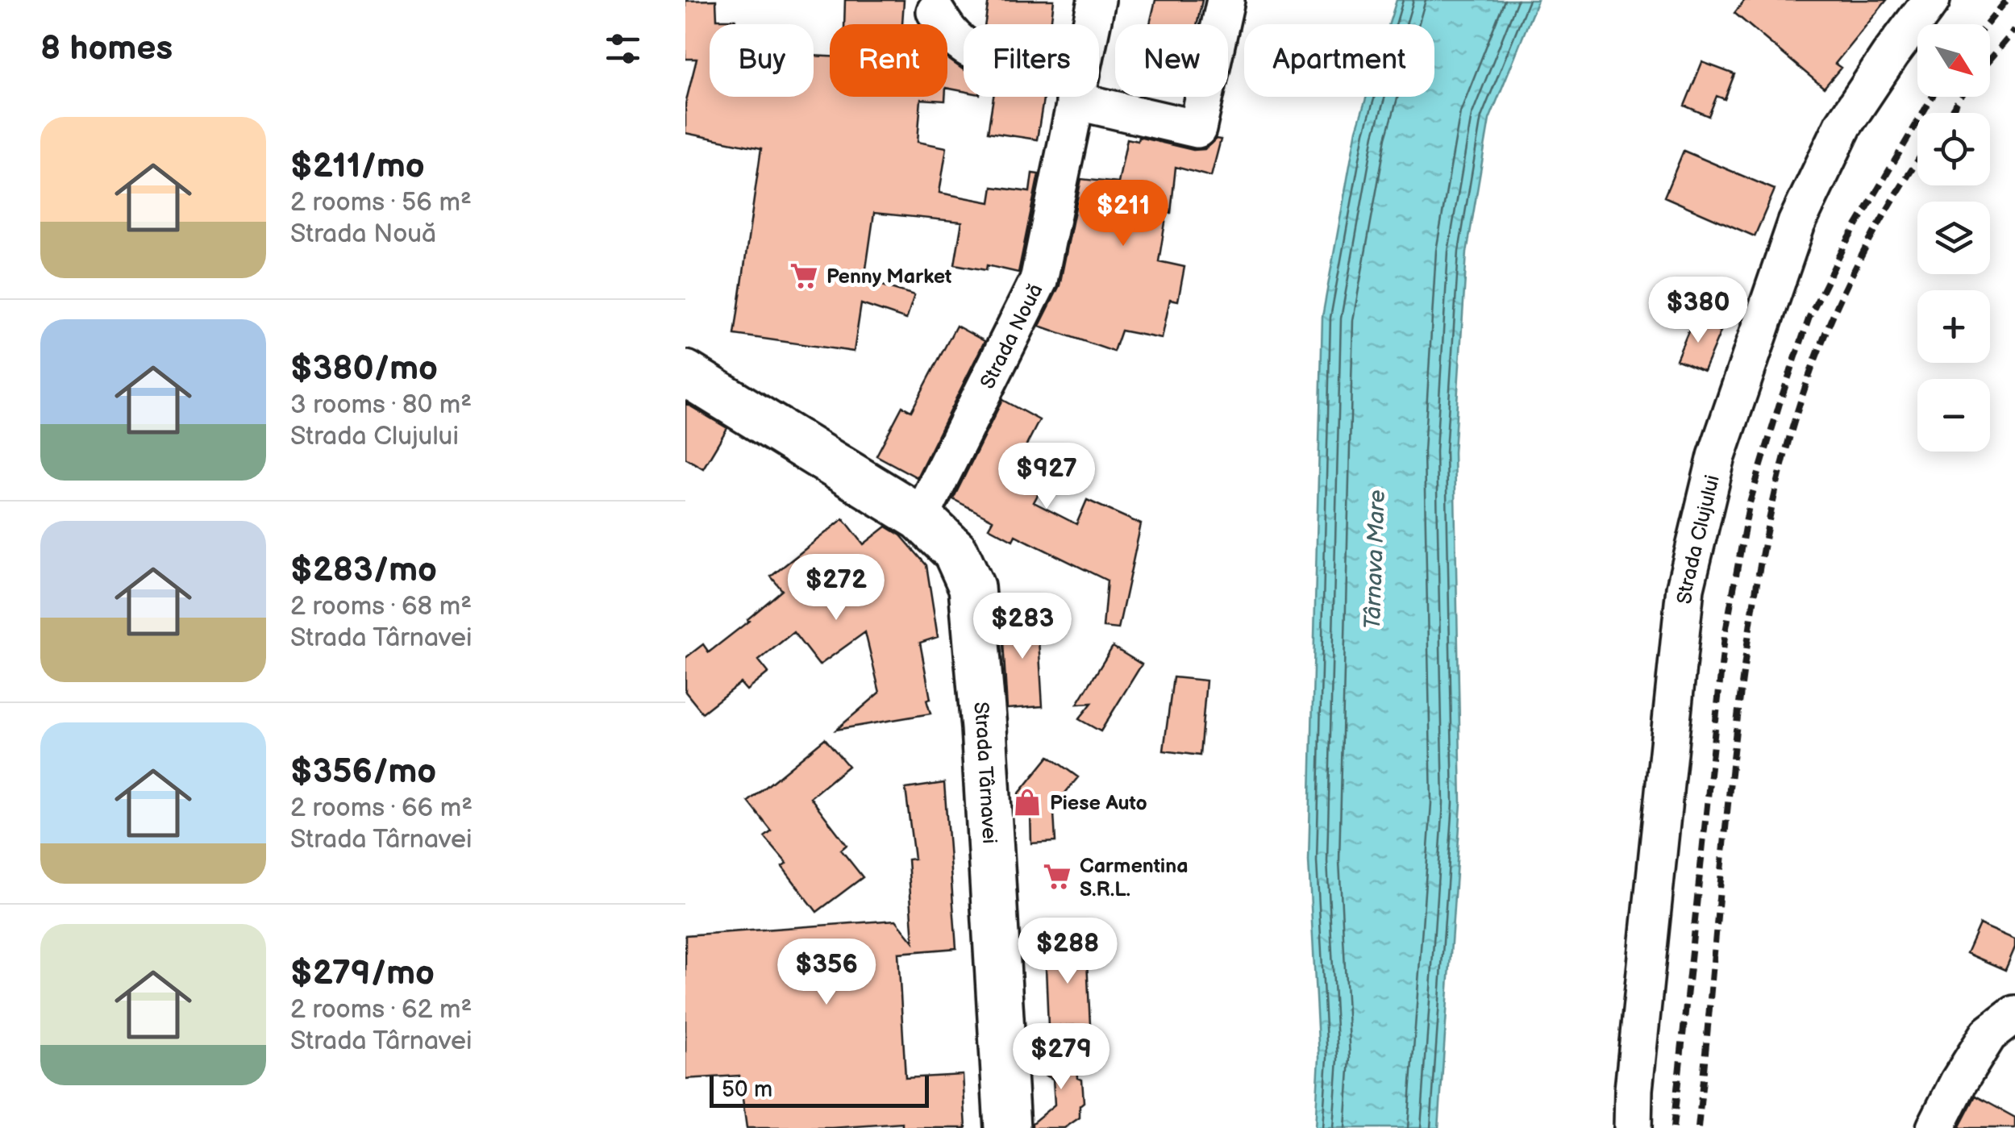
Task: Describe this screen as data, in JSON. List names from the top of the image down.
{
  "streets": {
    "street": ["Strada Nouă", "Strada Clujului", "Strada Târnavei"]
  },
  "crossings": [
    ["Strada Nouă", "Strada Târnavei"]
  ],
  "water": ["Târnava Mare"],
  "places": {
    "supermarket": ["Penny Market", "Carmentina S.R.L."],
    "shop": ["Piese Auto"]
  },
  "scale_bar": "50 m",
  "north": "bottom right",
  "page": {
    "heading": "8 homes",
    "map_buttons": ["+", "−"],
    "chip": [
      "Buy",
      "Rent",
      "Filters",
      "New",
      "Apartment"
    ],
    "list": [
      {
        "name": "$211/mo",
        "note": "2 rooms · 56 m² · Strada Nouă"
      },
      {
        "name": "$380/mo",
        "note": "3 rooms · 80 m² · Strada Clujului"
      },
      {
        "name": "$283/mo",
        "note": "2 rooms · 68 m² · Strada Târnavei"
      },
      {
        "name": "$356/mo",
        "note": "2 rooms · 66 m² · Strada Târnavei"
      },
      {
        "name": "$279/mo",
        "note": "2 rooms · 62 m² · Strada Târnavei"
      }
    ],
    "price": [
      "$211",
      "$380",
      "$927",
      "$272",
      "$283",
      "$288",
      "$356",
      "$279"
    ],
    "scale": "50 m"
  }
}
